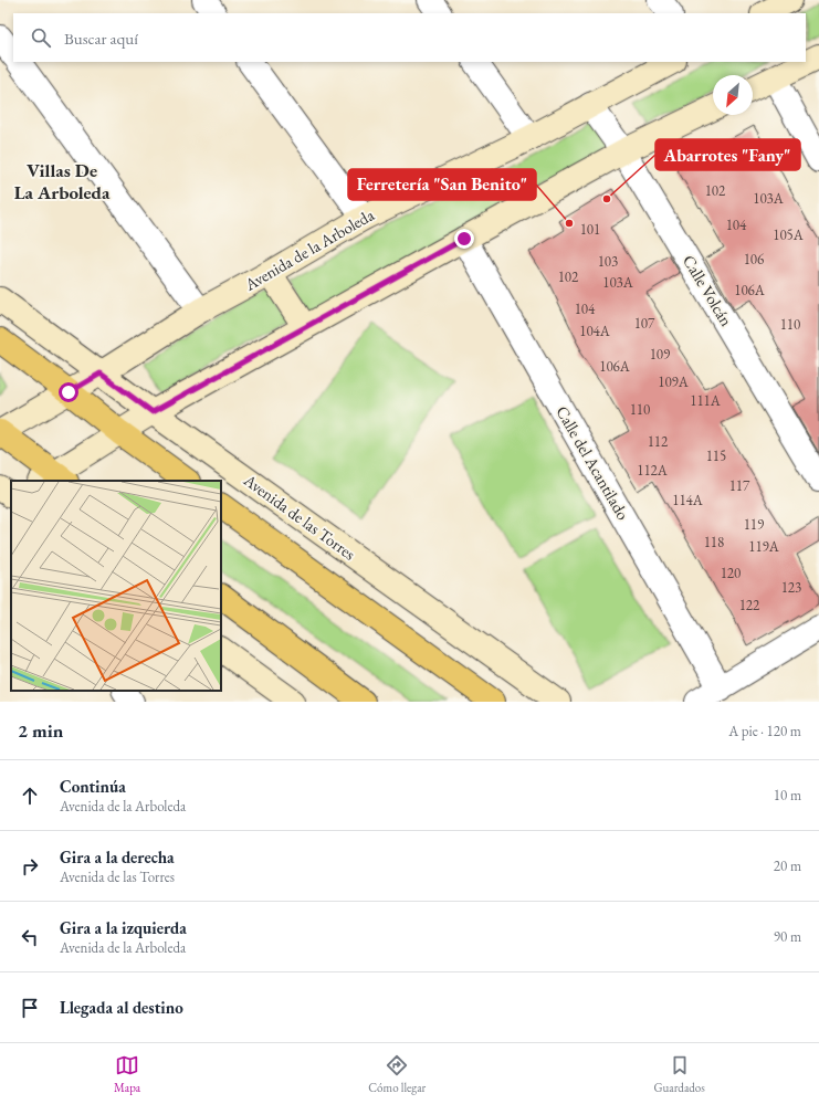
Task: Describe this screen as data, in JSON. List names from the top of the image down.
{
  "streets": {
    "main road": ["Avenida de la Arboleda", "Avenida de las Torres"],
    "street": ["Calle Volcán", "Calle del Acantilado"]
  },
  "crossings": [
    ["Avenida de la Arboleda", "Calle Volcán"],
    ["Avenida de la Arboleda", "Avenida de las Torres"]
  ],
  "districts": ["Villas De La Arboleda"],
  "places": ["Abarrotes \"Fany\"", "Ferretería \"San Benito\""],
  "house_numbers": [
    "102",
    "103A",
    "104",
    "101",
    "105A",
    "106",
    "103",
    "102",
    "103A",
    "106A",
    "104",
    "107",
    "110",
    "104A",
    "109",
    "106A",
    "109A",
    "111A",
    "110",
    "112",
    "115",
    "112A",
    "117",
    "114A",
    "119",
    "118",
    "119A",
    "120",
    "123",
    "122"
  ],
  "north": "bottom left",
  "page": {
    "search": "Buscar aquí",
    "heading": ["2 min", "A pie · 120 m"],
    "list": [
      ["Continúa", "Avenida de la Arboleda", "10 m"],
      ["Gira a la derecha", "Avenida de las Torres", "20 m"],
      ["Gira a la izquierda", "Avenida de la Arboleda", "90 m"],
      "Llegada al destino"
    ],
    "nav": ["Mapa", "Cómo llegar", "Guardados"]
  }
}
